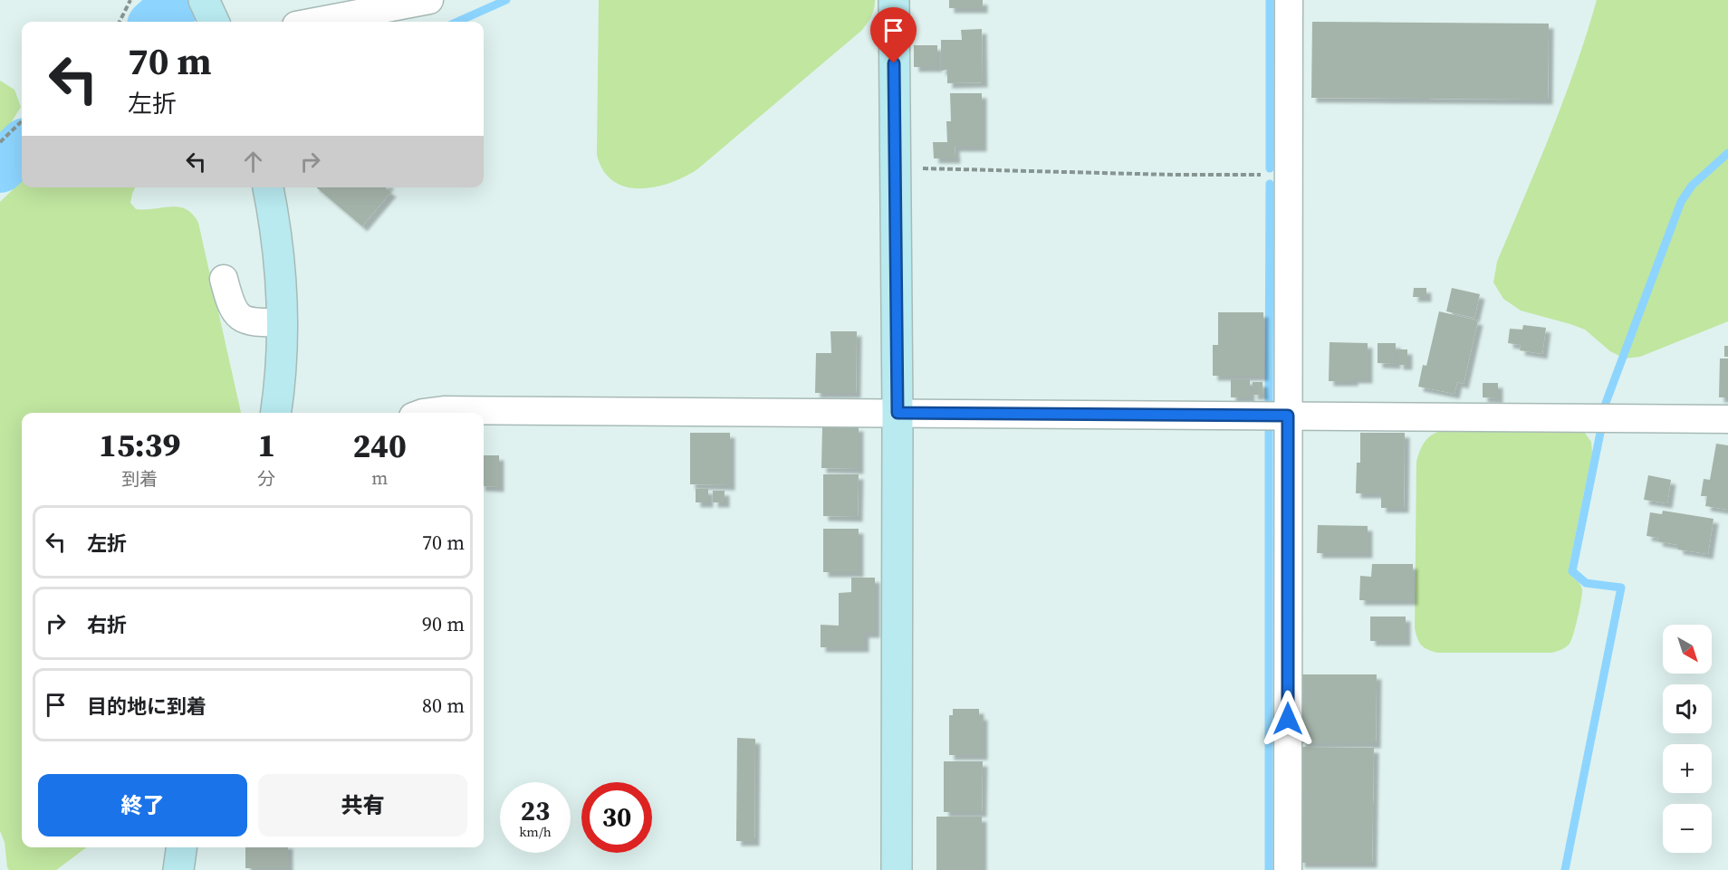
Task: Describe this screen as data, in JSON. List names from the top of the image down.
{
  "north": "bottom right",
  "page": {
    "turn": ["70 m", "左折"],
    "eta": [
      "15:39",
      "到着",
      "1",
      "分",
      "240",
      "m"
    ],
    "list": [
      {
        "name": "左折",
        "value": "70 m"
      },
      {
        "name": "右折",
        "value": "90 m"
      },
      {
        "name": "目的地に到着",
        "value": "80 m"
      }
    ],
    "map_buttons": ["+", "−"],
    "buttons": ["終了", "共有"],
    "speed": "23 km/h",
    "limit": "30"
  }
}
